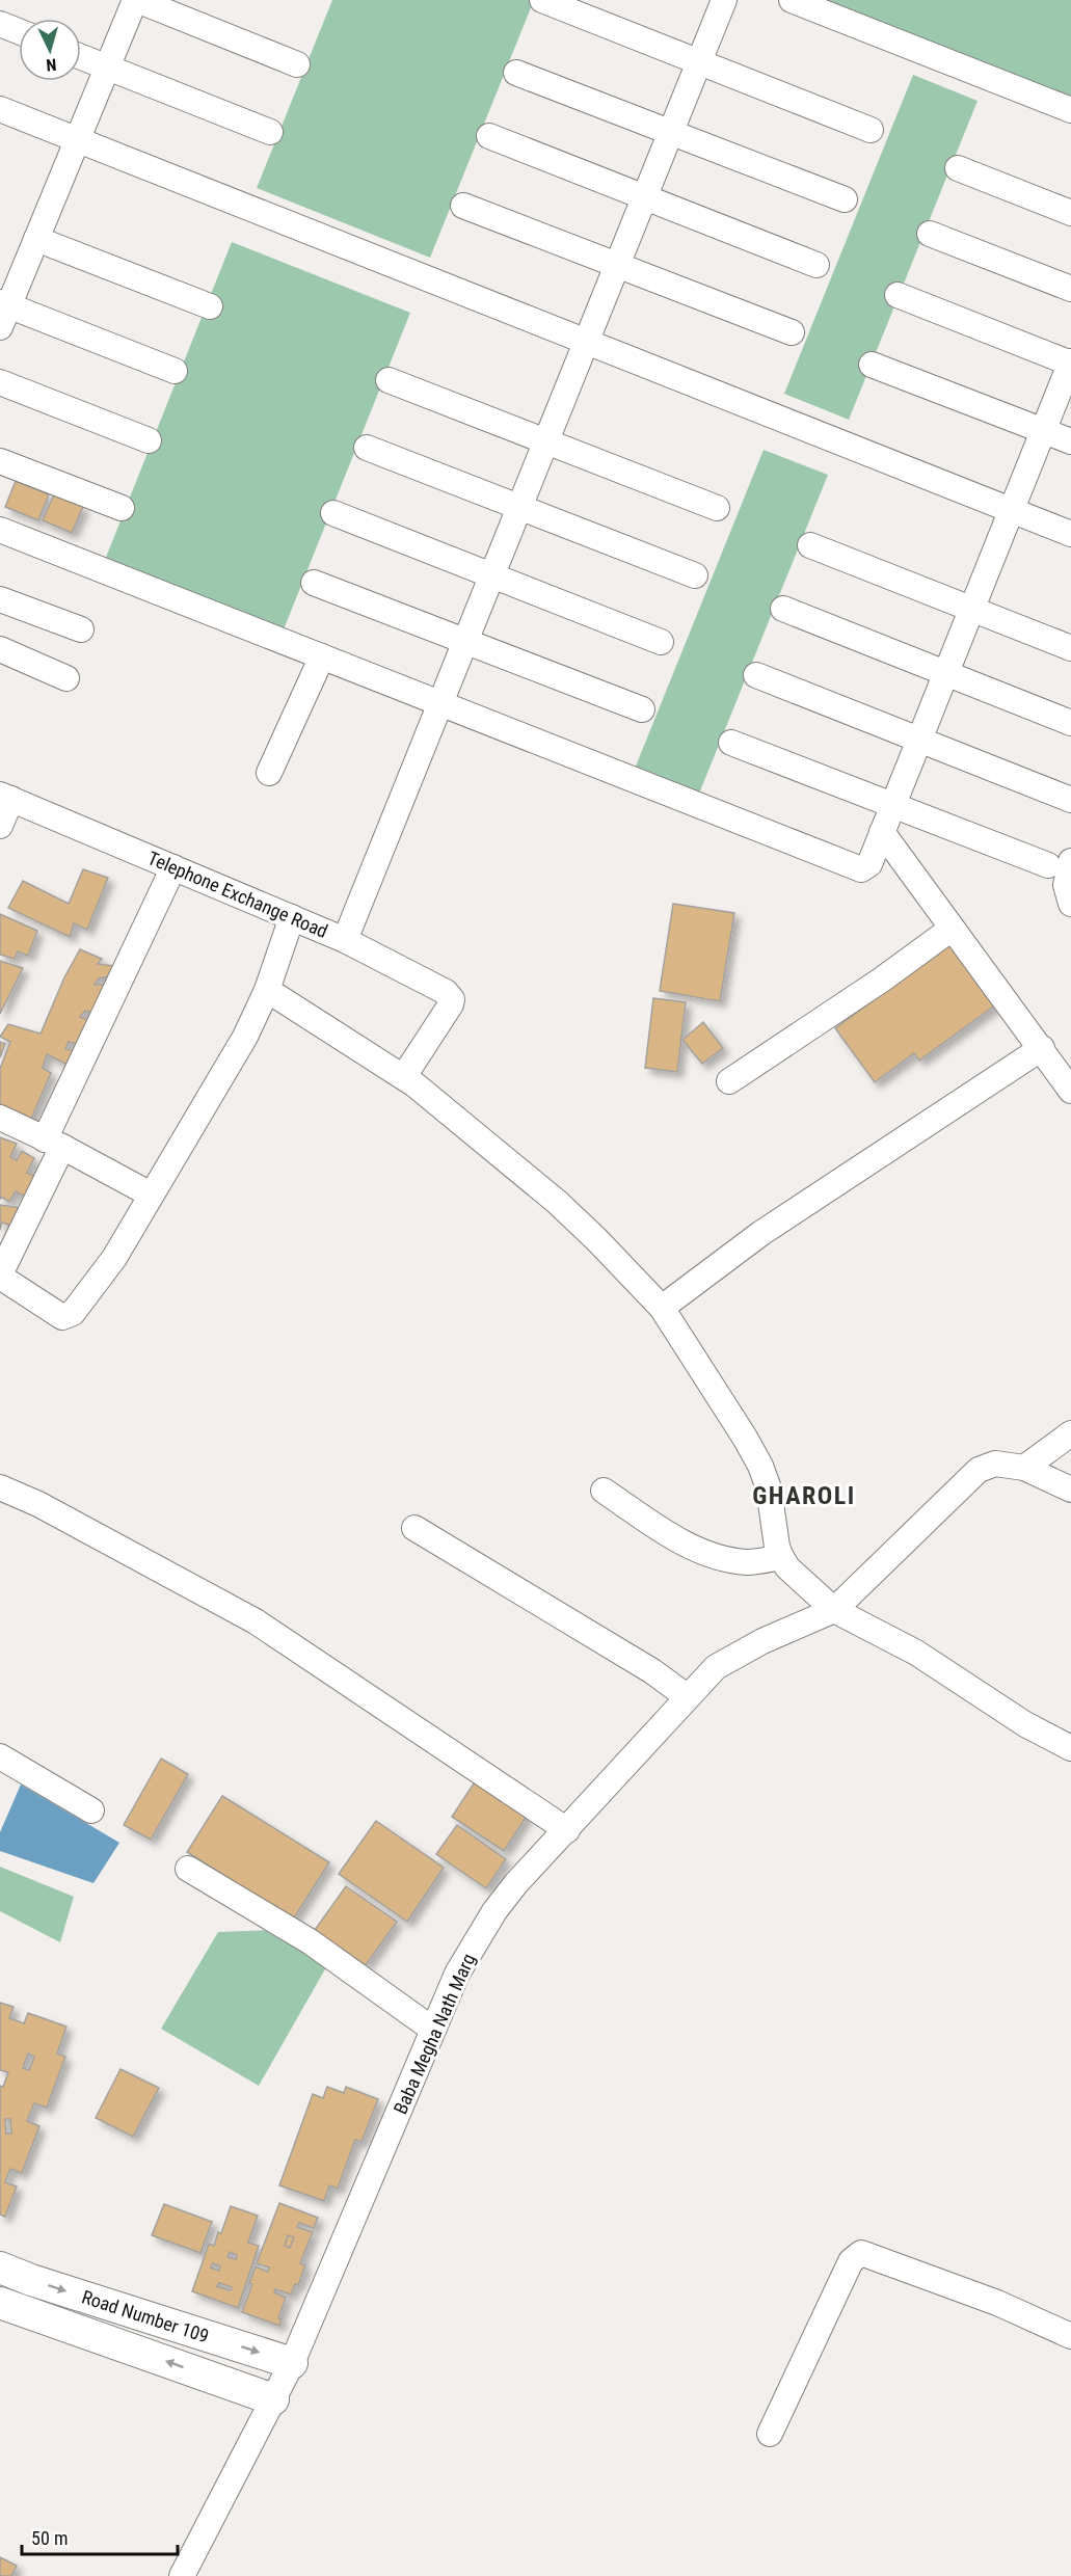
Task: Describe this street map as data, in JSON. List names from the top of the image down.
{
  "streets": {
    "street": ["Telephone Exchange Road", "Baba Megha Nath Marg", "Road Number 109"]
  },
  "crossings": [
    ["Baba Megha Nath Marg", "Road Number 109"]
  ],
  "districts": ["GHAROLI"],
  "scale_bar": "50 m",
  "north": "bottom"
}
